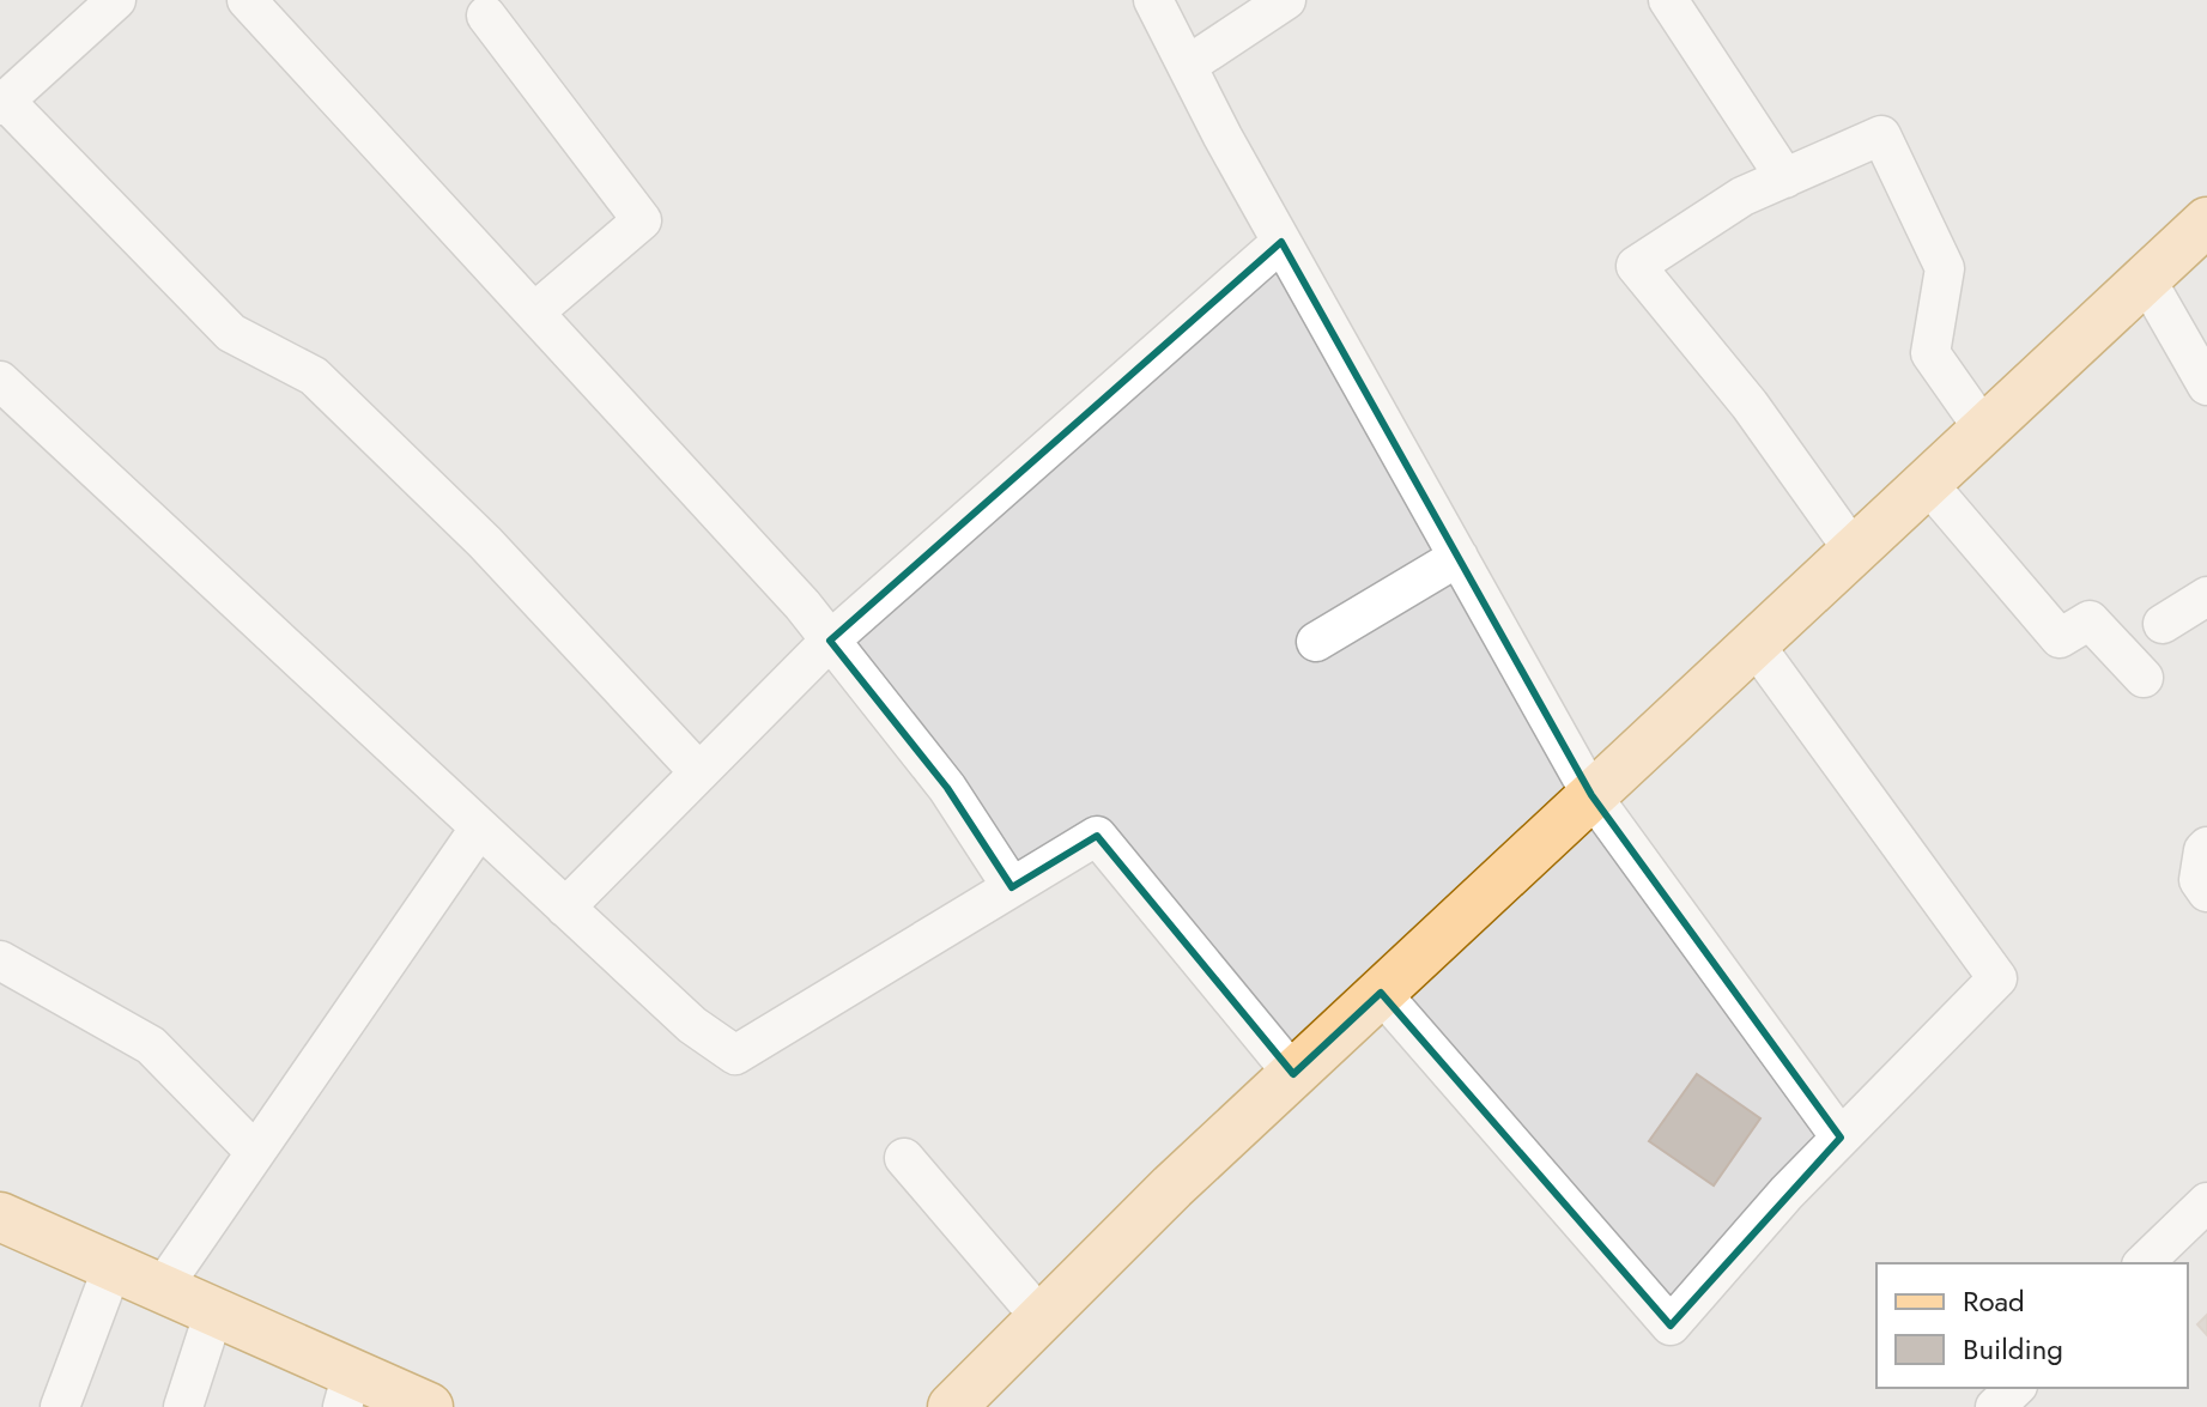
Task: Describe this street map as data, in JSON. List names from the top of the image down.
{
  "legend": ["Road", "Building"]
}
